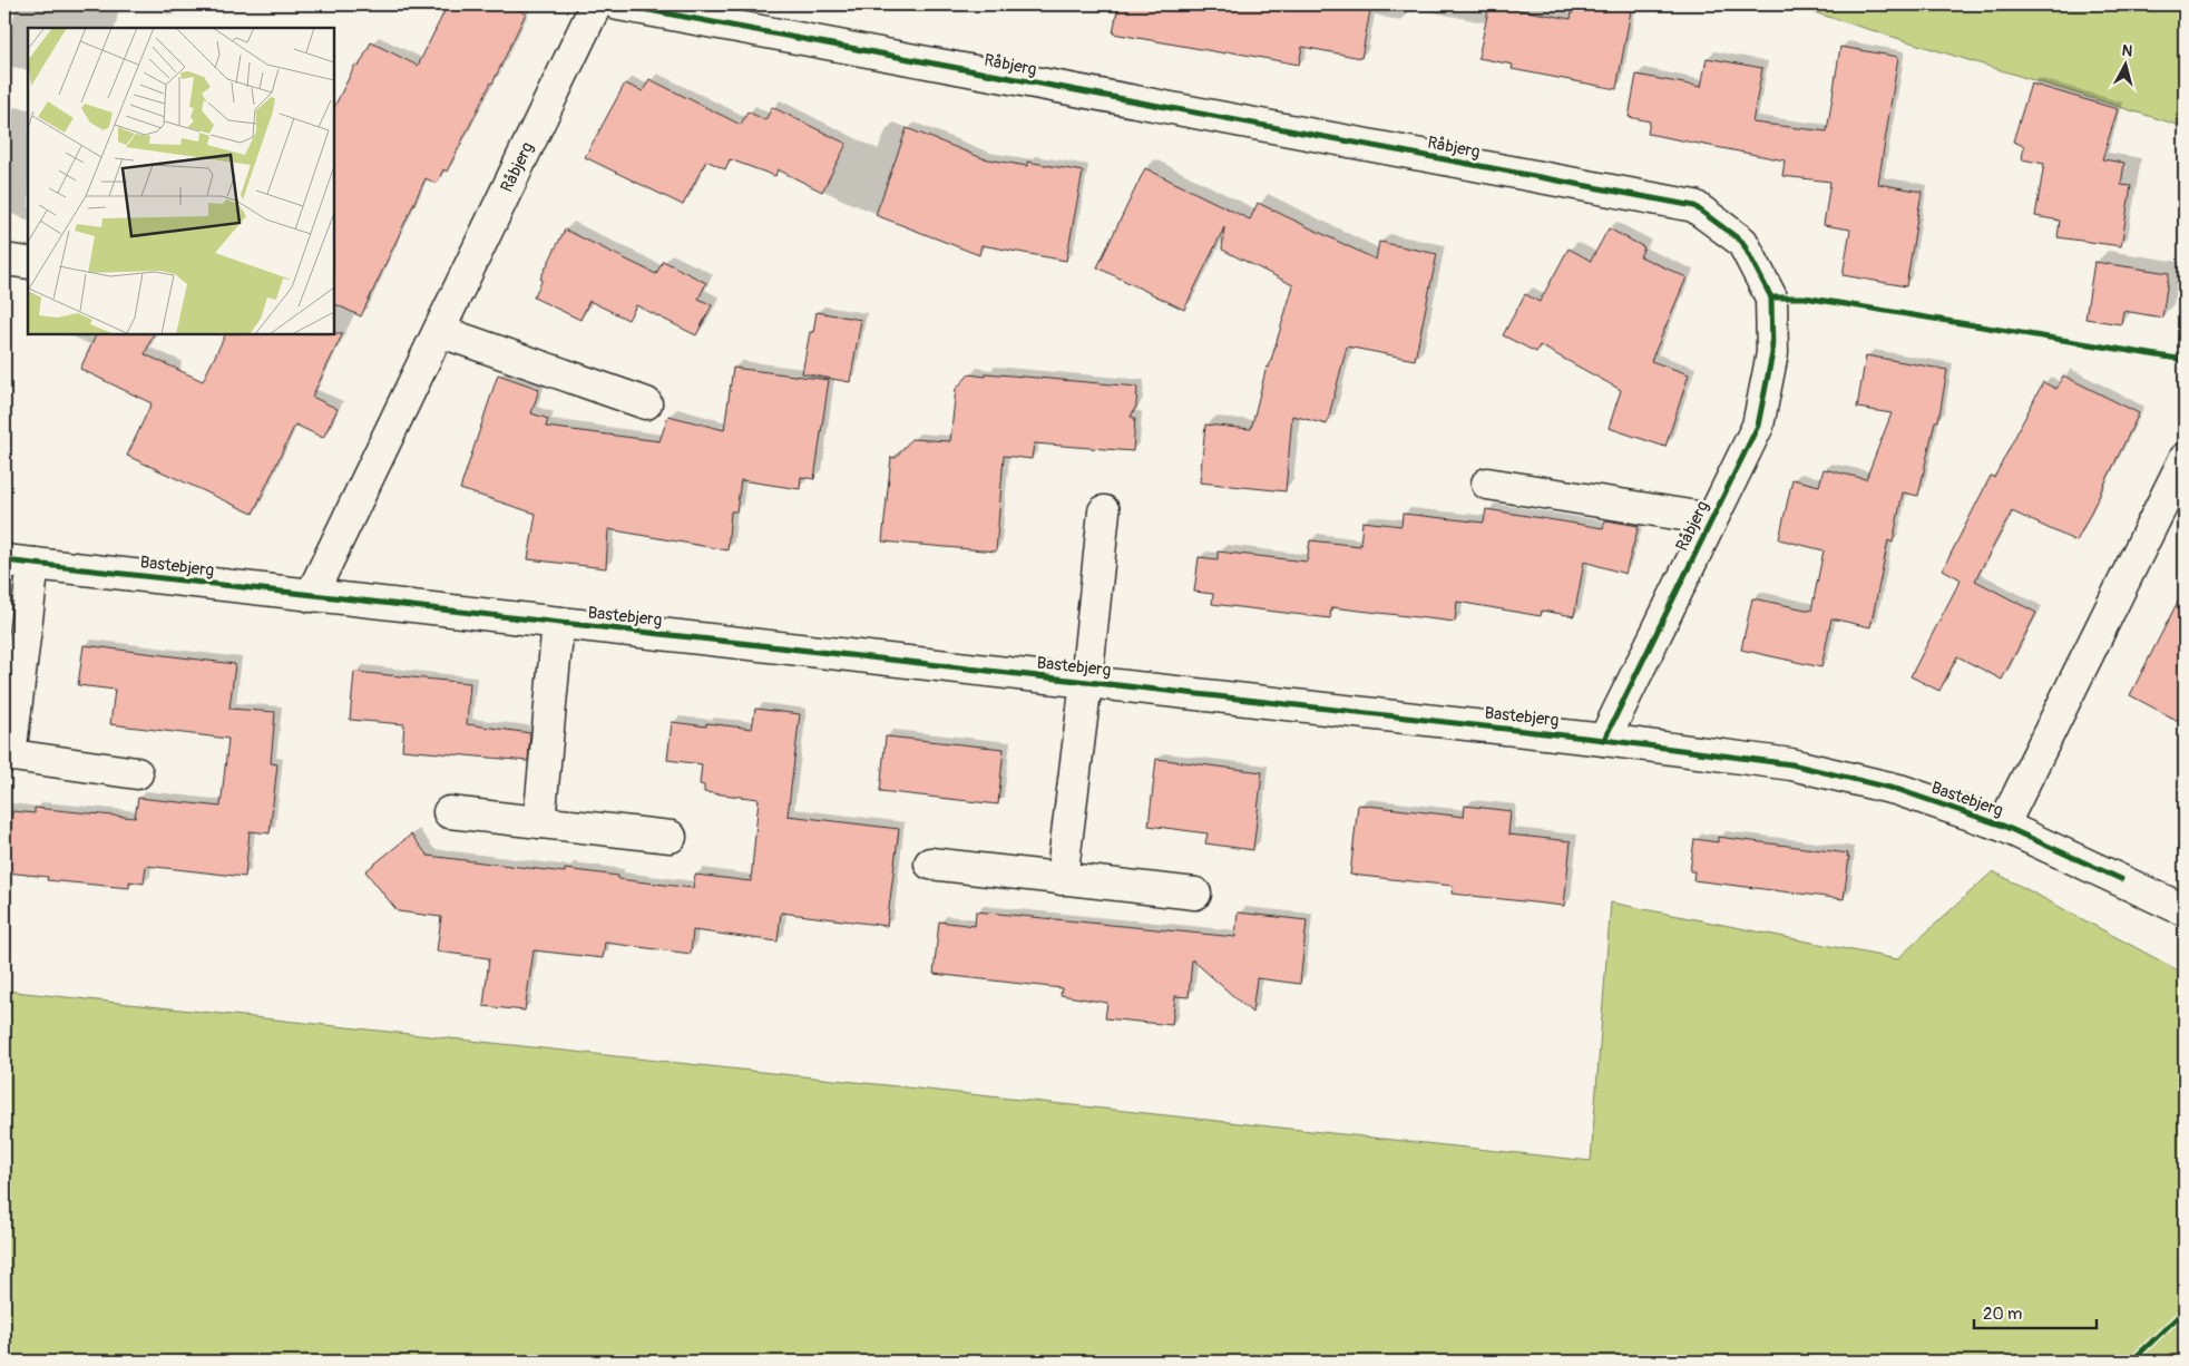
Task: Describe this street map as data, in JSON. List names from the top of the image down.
{
  "streets": {
    "street": ["Råbjerg", "Bastebjerg"]
  },
  "crossings": [
    ["Råbjerg", "Bastebjerg"]
  ],
  "scale_bar": "20 m",
  "north": "top"
}
